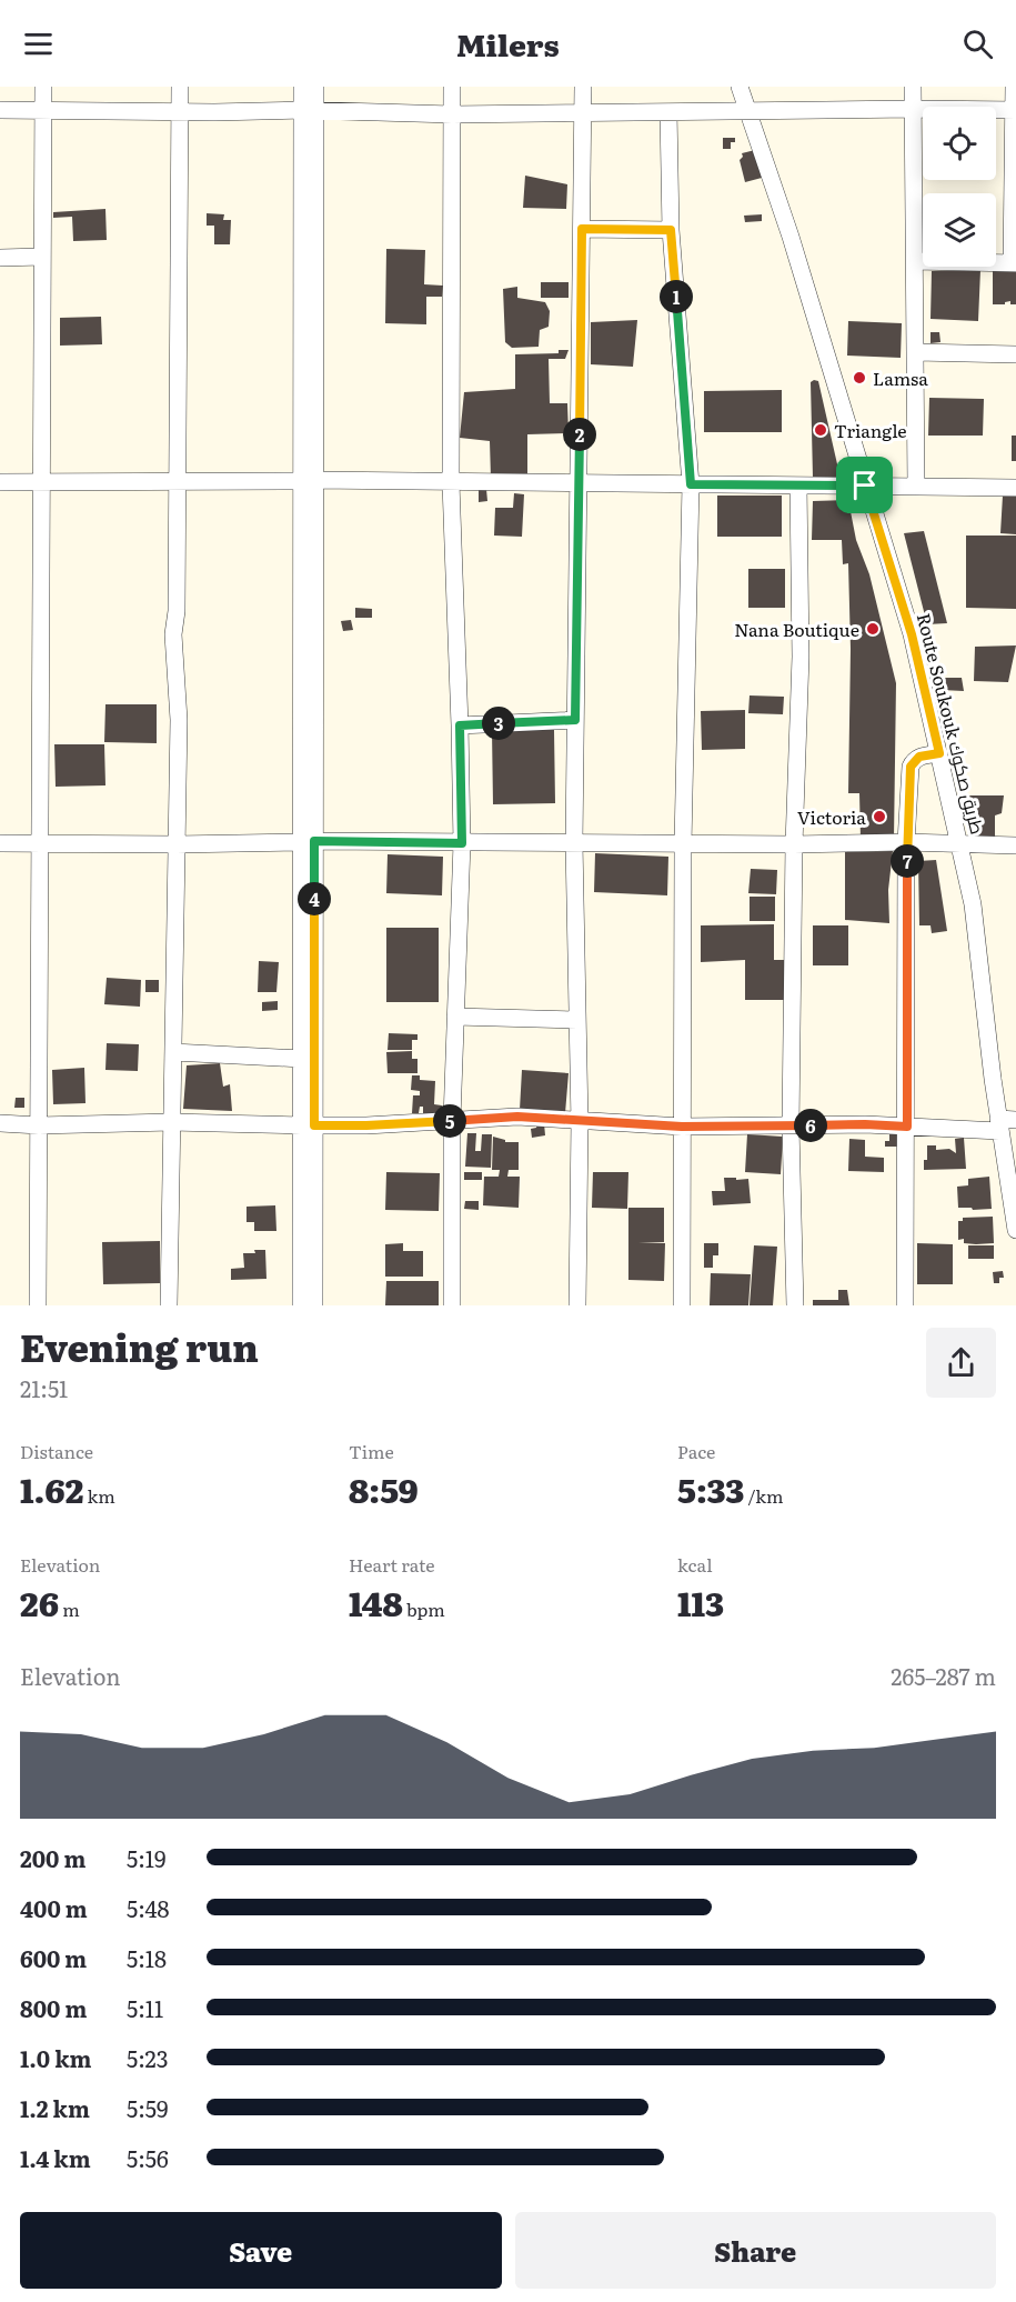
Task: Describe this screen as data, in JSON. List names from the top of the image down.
{
  "streets": {
    "street": ["Route Soukouk طريق صكوك"]
  },
  "places": [
    "Lamsa",
    "Triangle",
    "Nana Boutique",
    "Victoria"
  ],
  "page": {
    "header": "Milers",
    "pins": [
      "1",
      "2",
      "3",
      "7",
      "4",
      "5",
      "6"
    ],
    "heading": ["Evening run", "21:51"],
    "stats": [
      ["Distance", "1.62 km"],
      ["Time", "8:59"],
      ["Pace", "5:33 /km"],
      ["Elevation", "26 m"],
      ["Heart rate", "148 bpm"],
      ["kcal", "113"]
    ],
    "chart": ["Elevation", "265–287 m"],
    "list": [
      {
        "name": "200 m",
        "note": "5:19"
      },
      {
        "name": "400 m",
        "note": "5:48"
      },
      {
        "name": "600 m",
        "note": "5:18"
      },
      {
        "name": "800 m",
        "note": "5:11"
      },
      {
        "name": "1.0 km",
        "note": "5:23"
      },
      {
        "name": "1.2 km",
        "note": "5:59"
      },
      {
        "name": "1.4 km",
        "note": "5:56"
      }
    ],
    "buttons": ["Save", "Share"]
  }
}
